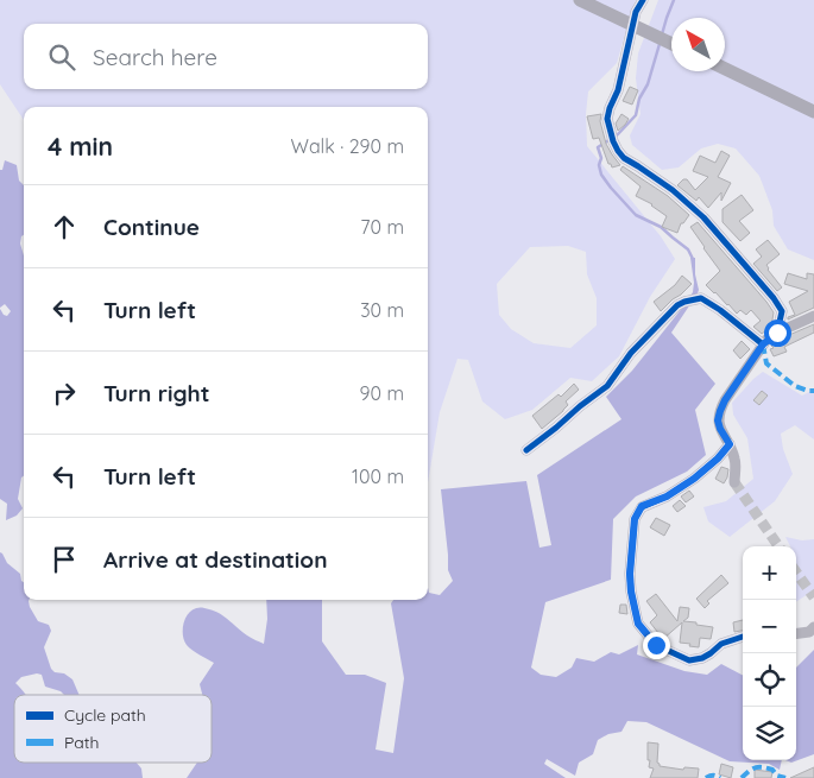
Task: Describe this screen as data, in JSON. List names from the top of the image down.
{
  "legend": ["Cycle path", "Path"],
  "north": "top left",
  "page": {
    "search": "Search here",
    "heading": ["4 min", "Walk · 290 m"],
    "list": [
      ["Continue", "70 m"],
      ["Turn left", "30 m"],
      ["Turn right", "90 m"],
      ["Turn left", "100 m"],
      "Arrive at destination"
    ],
    "map_buttons": ["+", "−"]
  }
}
